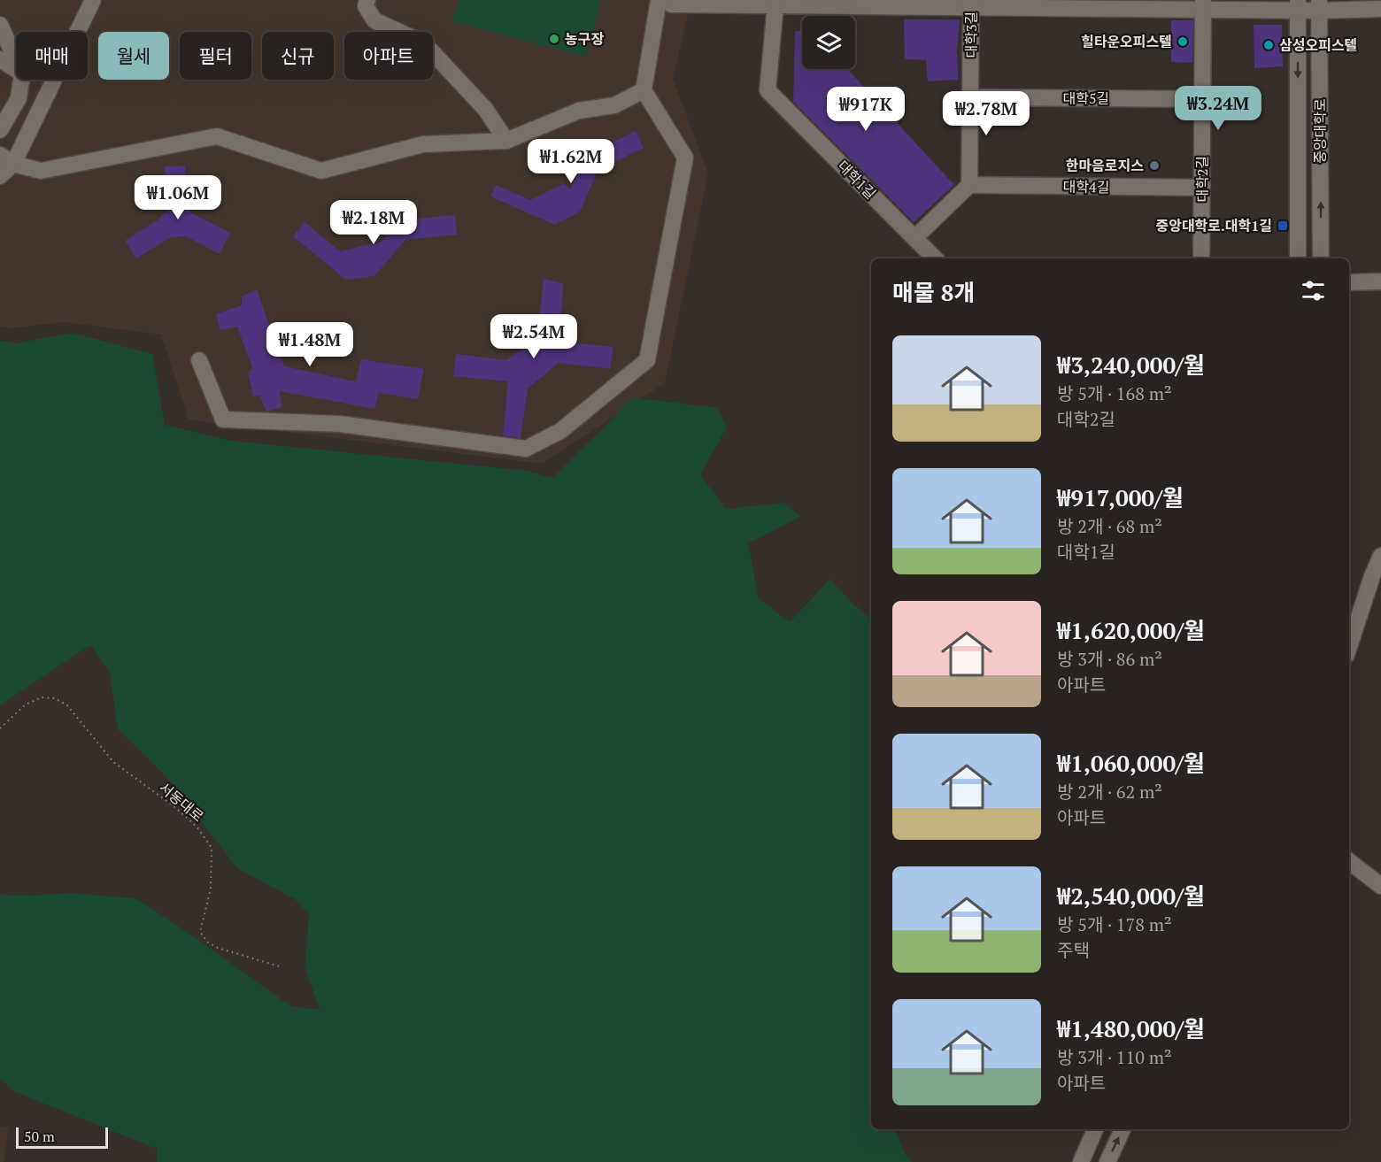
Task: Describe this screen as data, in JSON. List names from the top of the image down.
{
  "streets": {
    "street": [
      "대학3길",
      "대학5길",
      "중앙대학로",
      "대학2길",
      "대학1길",
      "대학4길"
    ],
    "path": ["서동대로"]
  },
  "crossings": [
    ["대학3길", "대학5길"],
    ["대학3길", "대학4길"],
    ["대학5길", "대학2길"],
    ["대학2길", "대학4길"]
  ],
  "places": {
    "other": [
      "농구장",
      "힐타운오피스텔",
      "삼성오피스텔",
      "한마음로지스"
    ],
    "transit": ["중앙대학로.대학1길"]
  },
  "scale_bar": "50 m",
  "page": {
    "chip": [
      "매매",
      "월세",
      "필터",
      "신규",
      "아파트"
    ],
    "price": [
      "₩3.24M",
      "₩917K",
      "₩2.78M",
      "₩1.62M",
      "₩1.06M",
      "₩2.18M",
      "₩2.54M",
      "₩1.48M"
    ],
    "heading": "매물 8개",
    "list": [
      {
        "name": "₩3,240,000/월",
        "note": "방 5개 · 168 m² · 대학2길"
      },
      {
        "name": "₩917,000/월",
        "note": "방 2개 · 68 m² · 대학1길"
      },
      {
        "name": "₩1,620,000/월",
        "note": "방 3개 · 86 m² · 아파트"
      },
      {
        "name": "₩1,060,000/월",
        "note": "방 2개 · 62 m² · 아파트"
      },
      {
        "name": "₩2,540,000/월",
        "note": "방 5개 · 178 m² · 주택"
      },
      {
        "name": "₩1,480,000/월",
        "note": "방 3개 · 110 m² · 아파트"
      }
    ],
    "scale": "50 m"
  }
}
